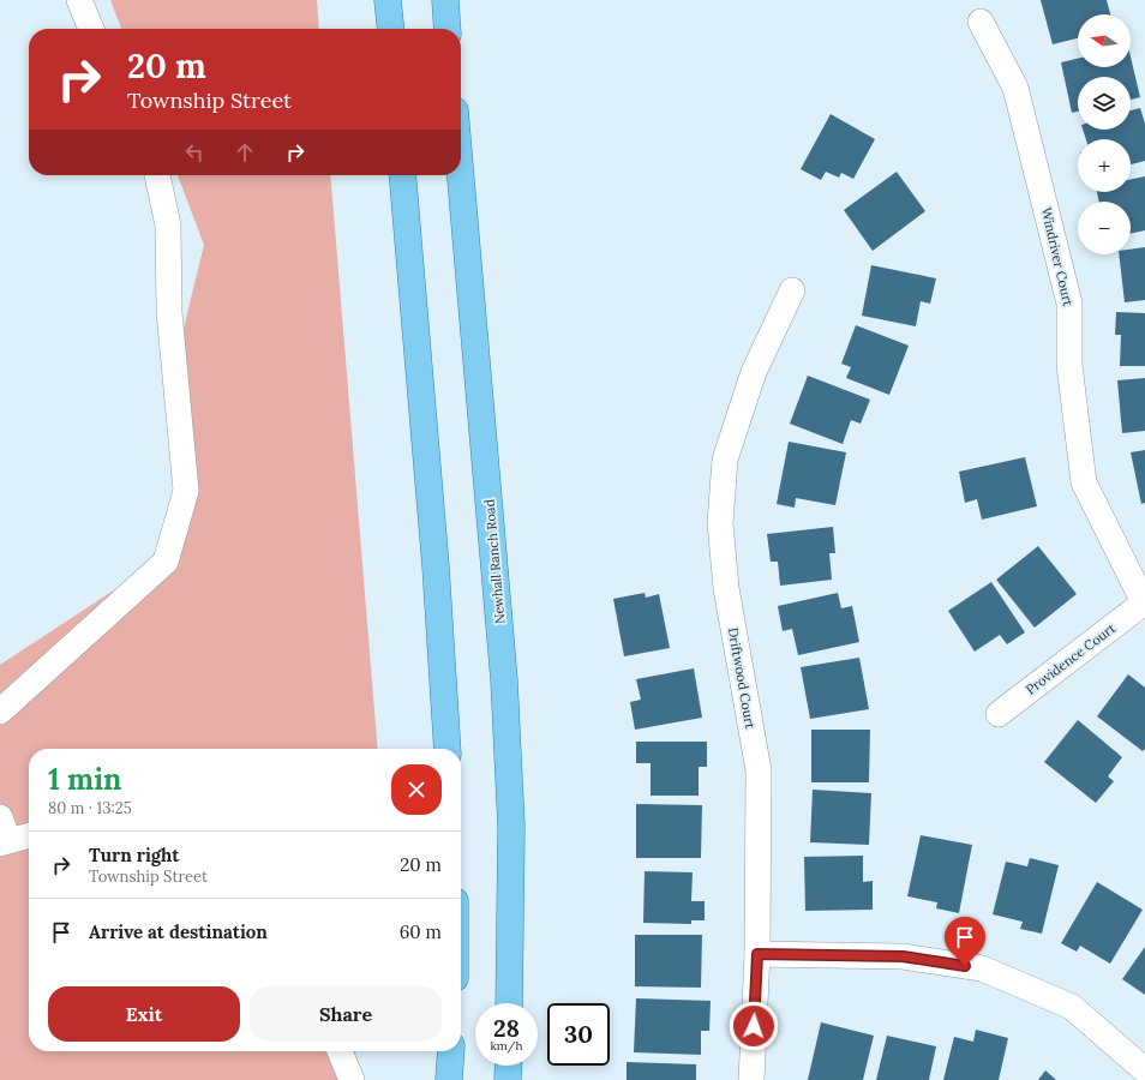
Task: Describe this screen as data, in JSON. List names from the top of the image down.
{
  "streets": {
    "main road": ["Newhall Ranch Road"],
    "street": ["Windriver Court", "Providence Court", "Driftwood Court"]
  },
  "crossings": [
    ["Windriver Court", "Providence Court"]
  ],
  "north": "left",
  "page": {
    "map_buttons": ["+", "−"],
    "turn": ["20 m", "Township Street"],
    "heading": ["1 min", "80 m · 13:25"],
    "list": [
      {
        "name": "Turn right",
        "note": "Township Street",
        "value": "20 m"
      },
      {
        "name": "Arrive at destination",
        "value": "60 m"
      }
    ],
    "buttons": ["Exit", "Share"],
    "speed": "28 km/h",
    "limit": "30"
  }
}
